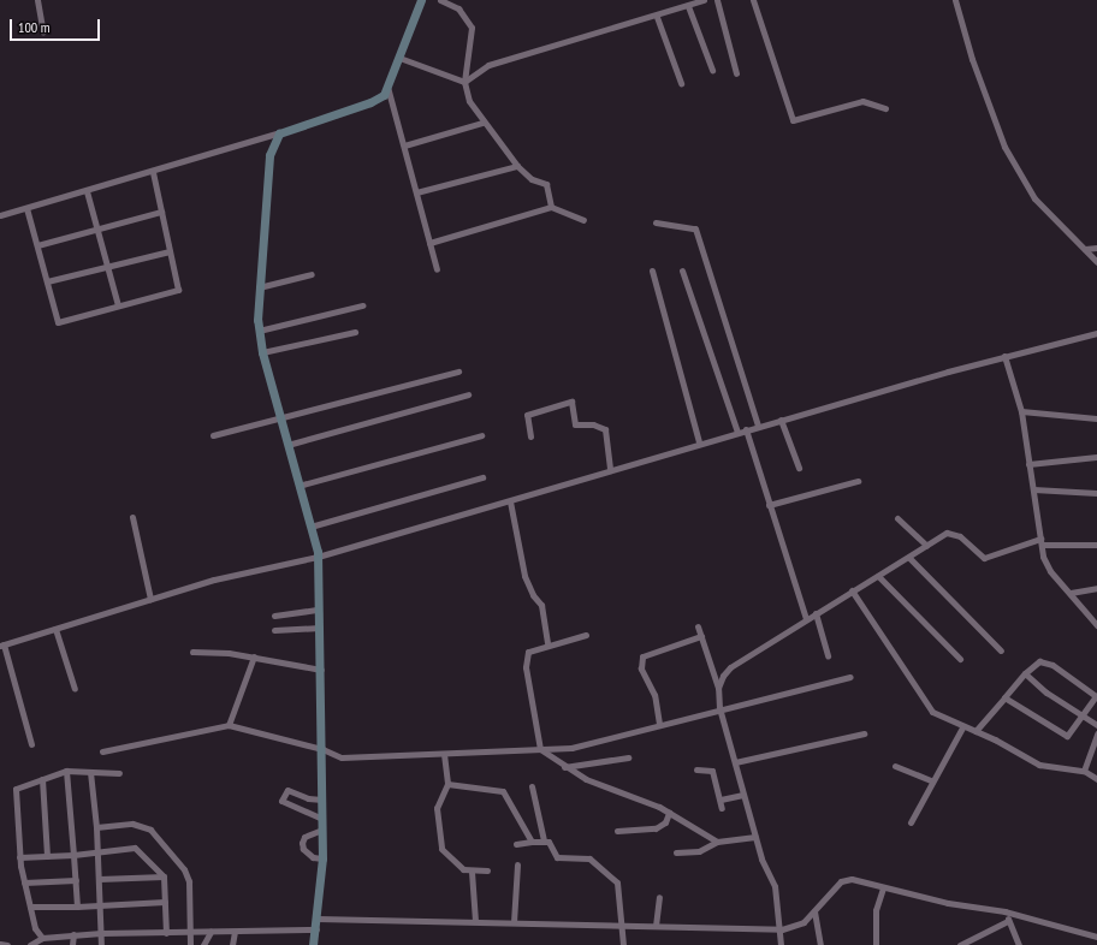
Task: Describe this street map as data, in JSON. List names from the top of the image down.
{
  "scale_bar": "100 m"
}
